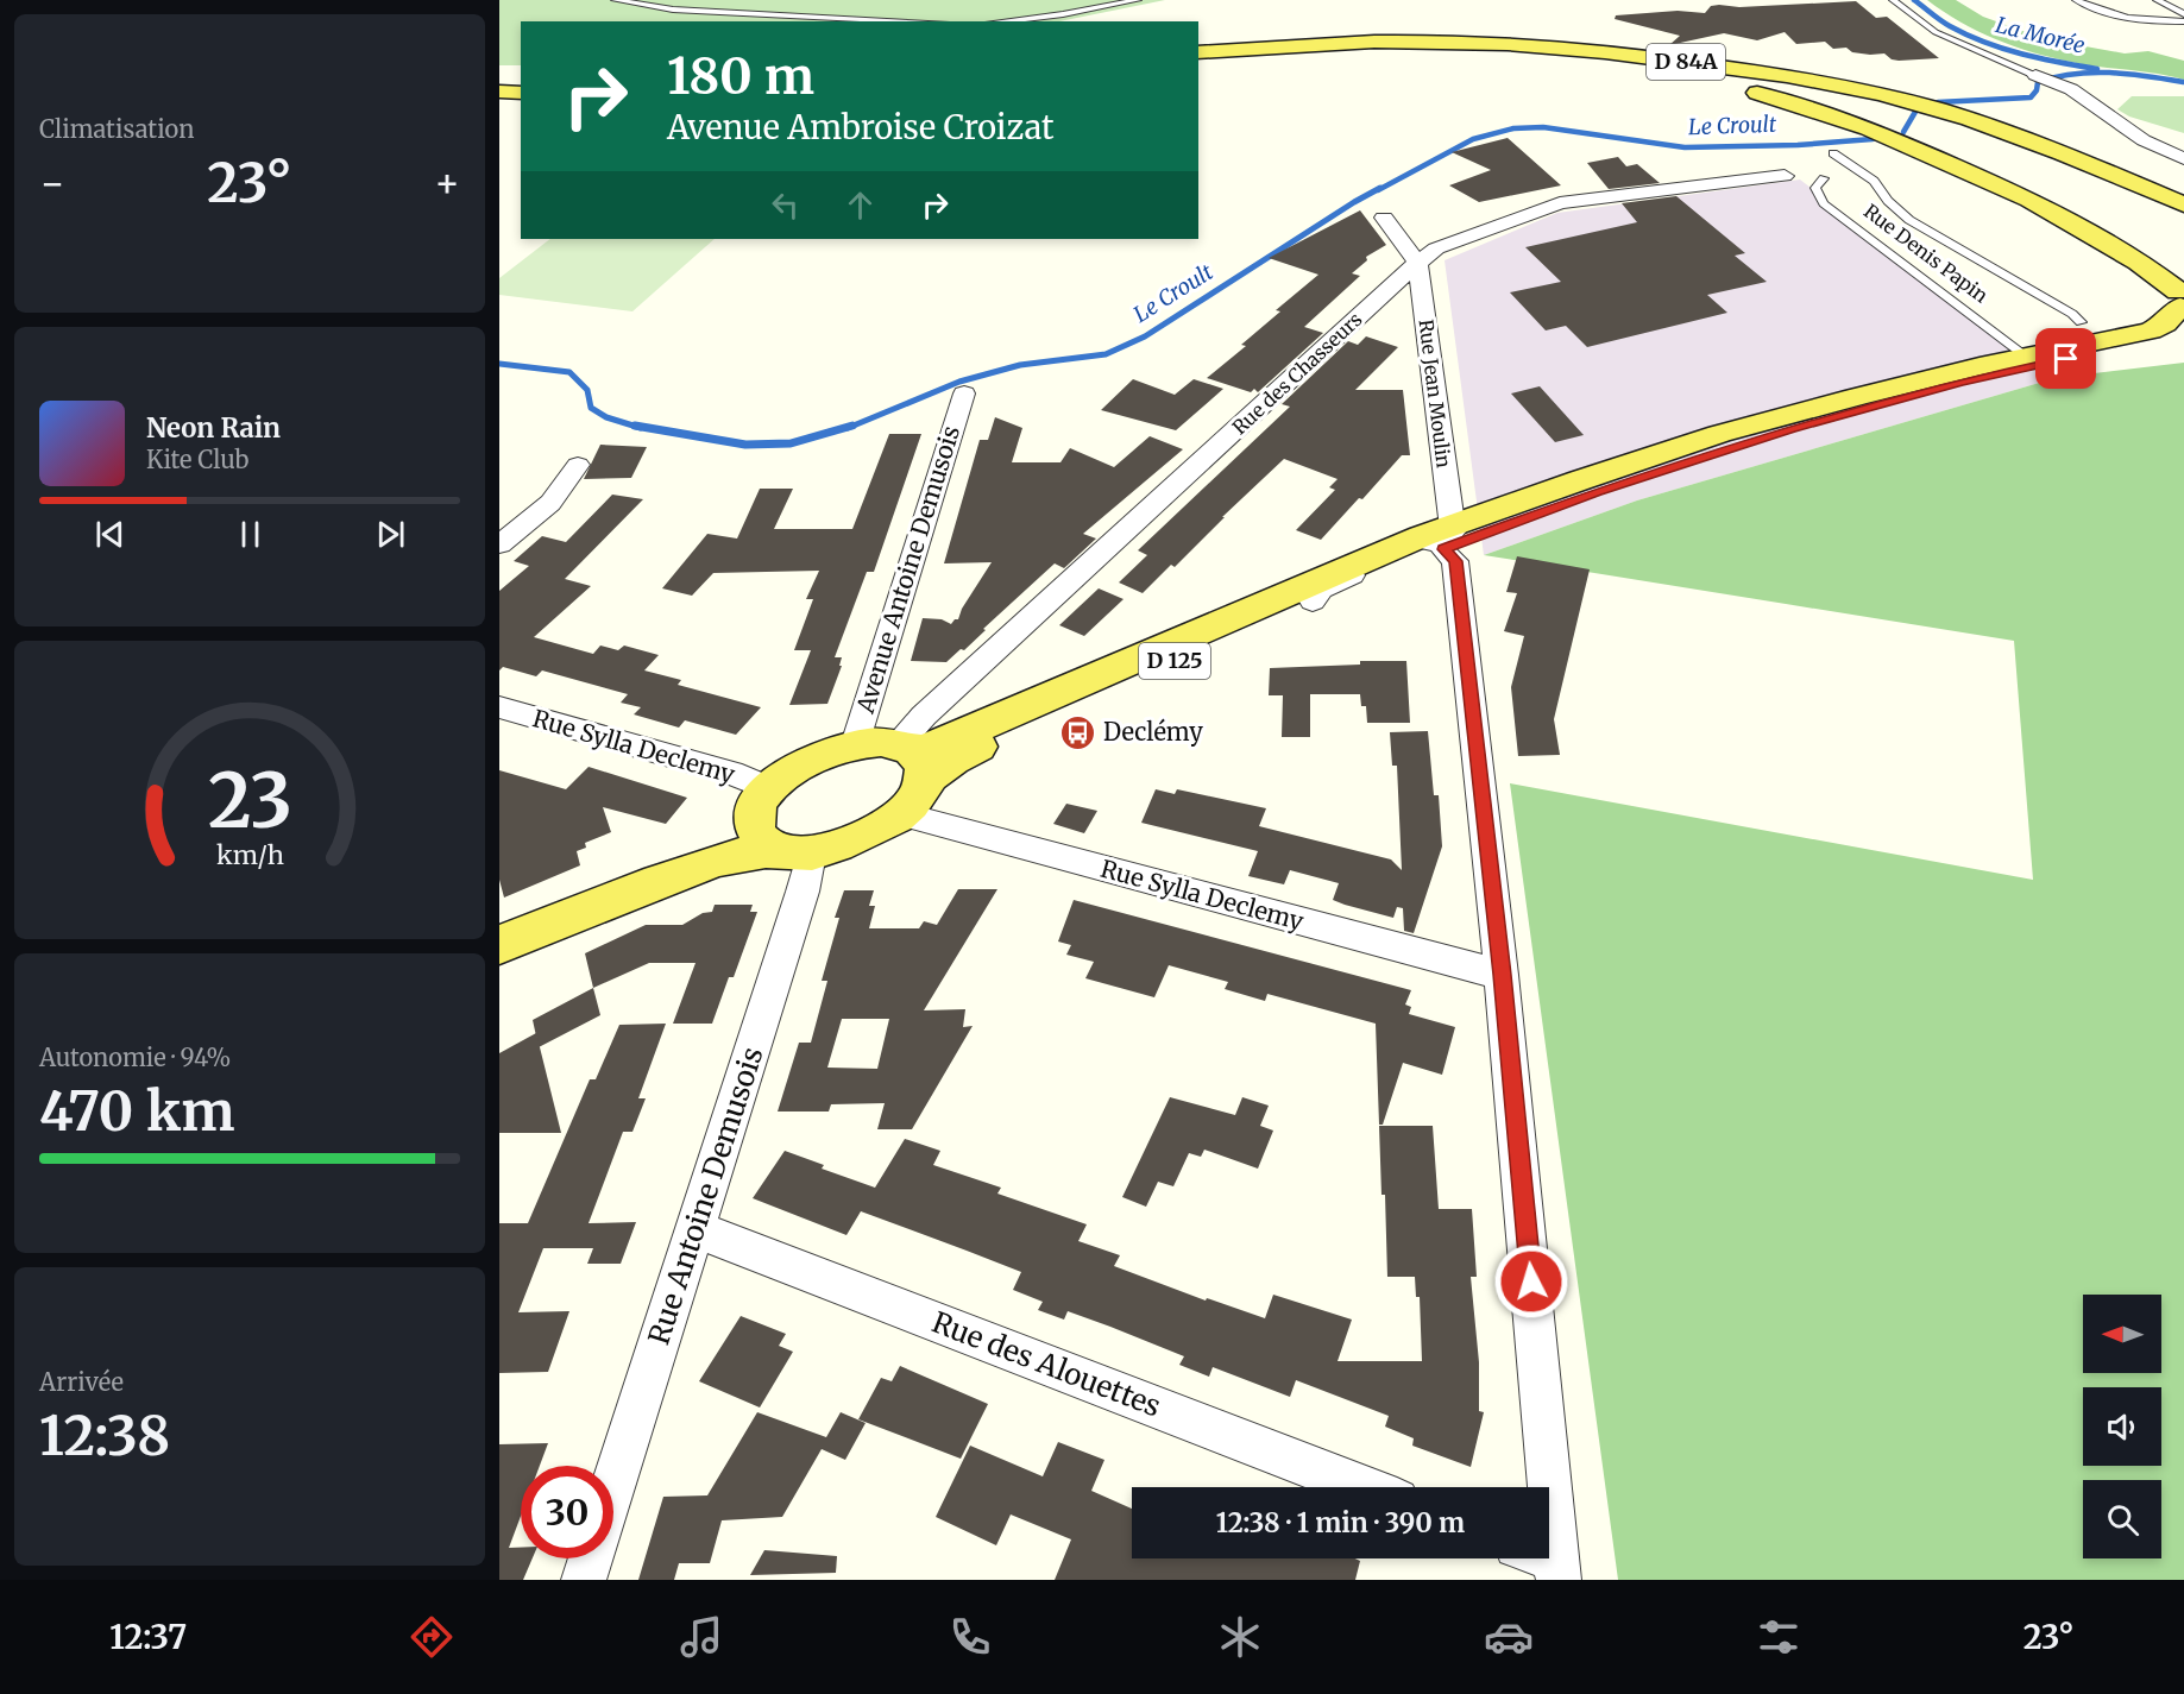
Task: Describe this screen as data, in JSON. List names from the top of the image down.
{
  "streets": {
    "main road": ["D 84A", "D 125"],
    "street": [
      "Rue des Chasseurs",
      "Rue Jean Moulin",
      "Avenue Antoine Demusois",
      "Rue Sylla Declemy",
      "Rue Antoine Demusois",
      "Rue des Alouettes"
    ],
    "lane": ["Rue Denis Papin"]
  },
  "crossings": [
    ["D 84A", "D 125"],
    ["Rue Denis Papin", "D 125"],
    ["Rue des Chasseurs", "Rue Jean Moulin"],
    ["Rue des Chasseurs", "D 125"],
    ["Rue Jean Moulin", "D 125"],
    ["Rue Jean Moulin", "Rue Sylla Declemy"],
    ["D 125", "Rue Sylla Declemy"],
    ["Rue Antoine Demusois", "Rue des Alouettes"]
  ],
  "water": ["La Morée", "Le Croult"],
  "places": {
    "bus stop": ["Declémy"]
  },
  "north": "left",
  "page": {
    "tile": [
      "Climatisation",
      ["Autonomie · 94%", "470 km"],
      ["Arrivée", "12:38"]
    ],
    "turn": ["180 m", "Avenue Ambroise Croizat"],
    "heat": ["−", "23°", "+"],
    "song": ["Neon Rain", "Kite Club"],
    "limit": "30",
    "trip": "12:38 · 1 min · 390 m",
    "tabs": ["12:37", "23°"],
    "gauge": ["23", "km/h"]
  }
}
